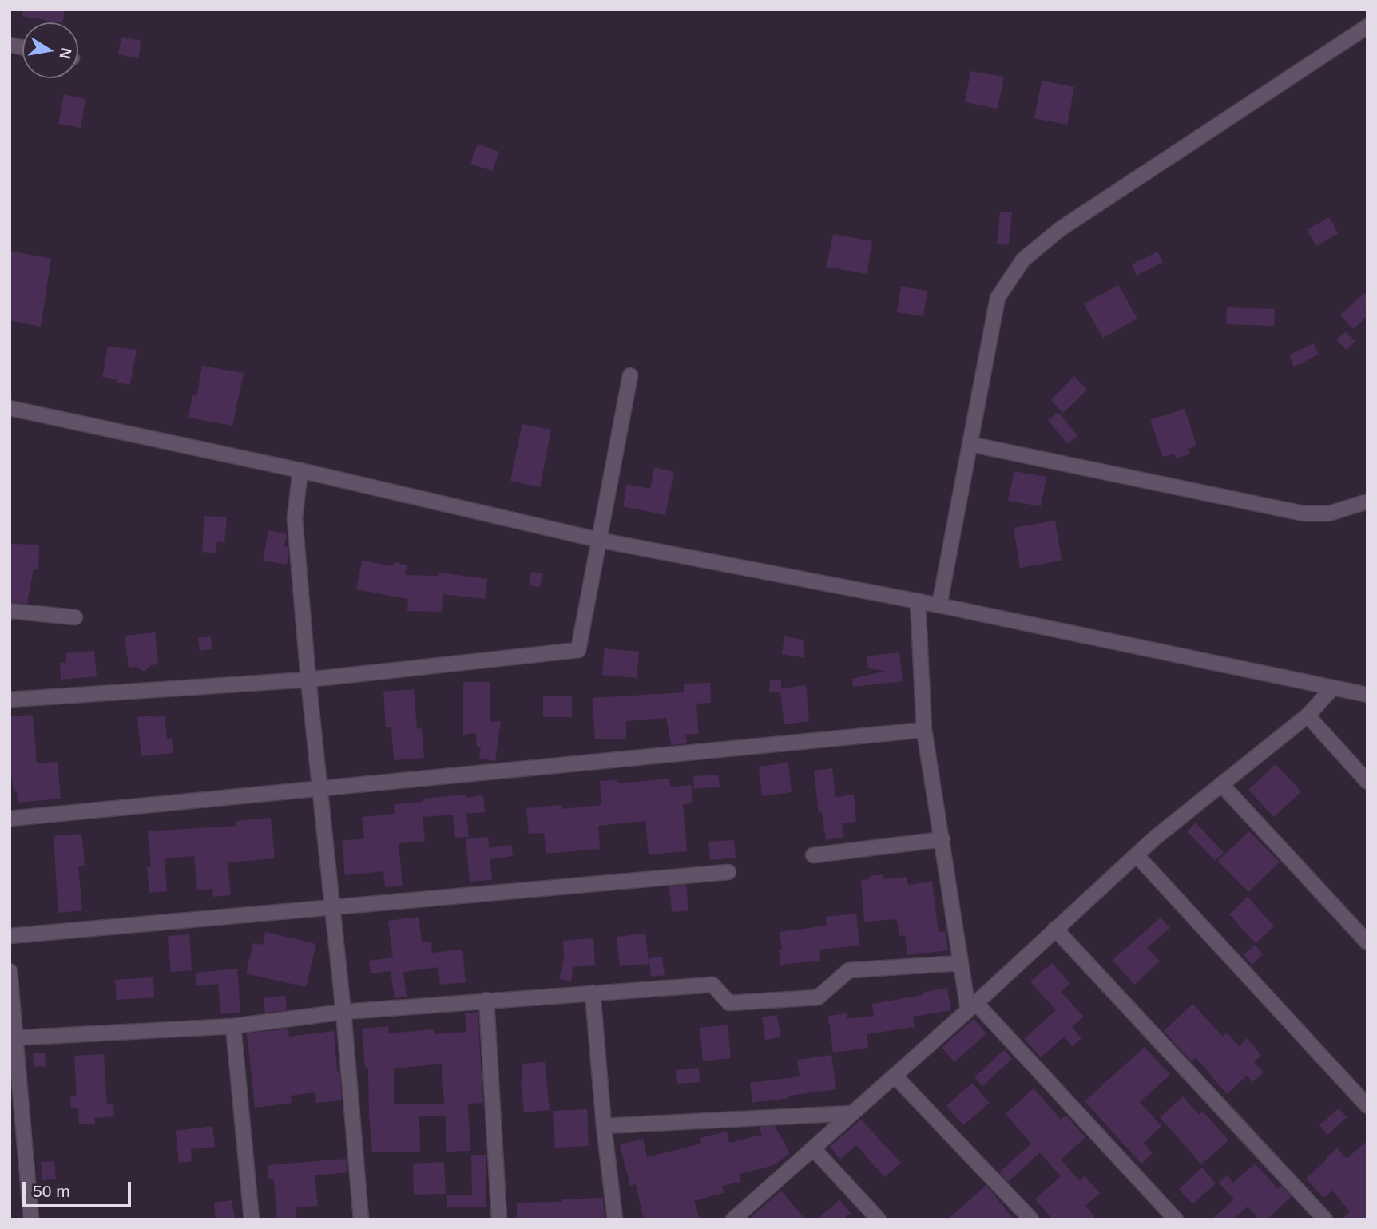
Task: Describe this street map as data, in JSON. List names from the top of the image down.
{
  "scale_bar": "50 m",
  "north": "right"
}
